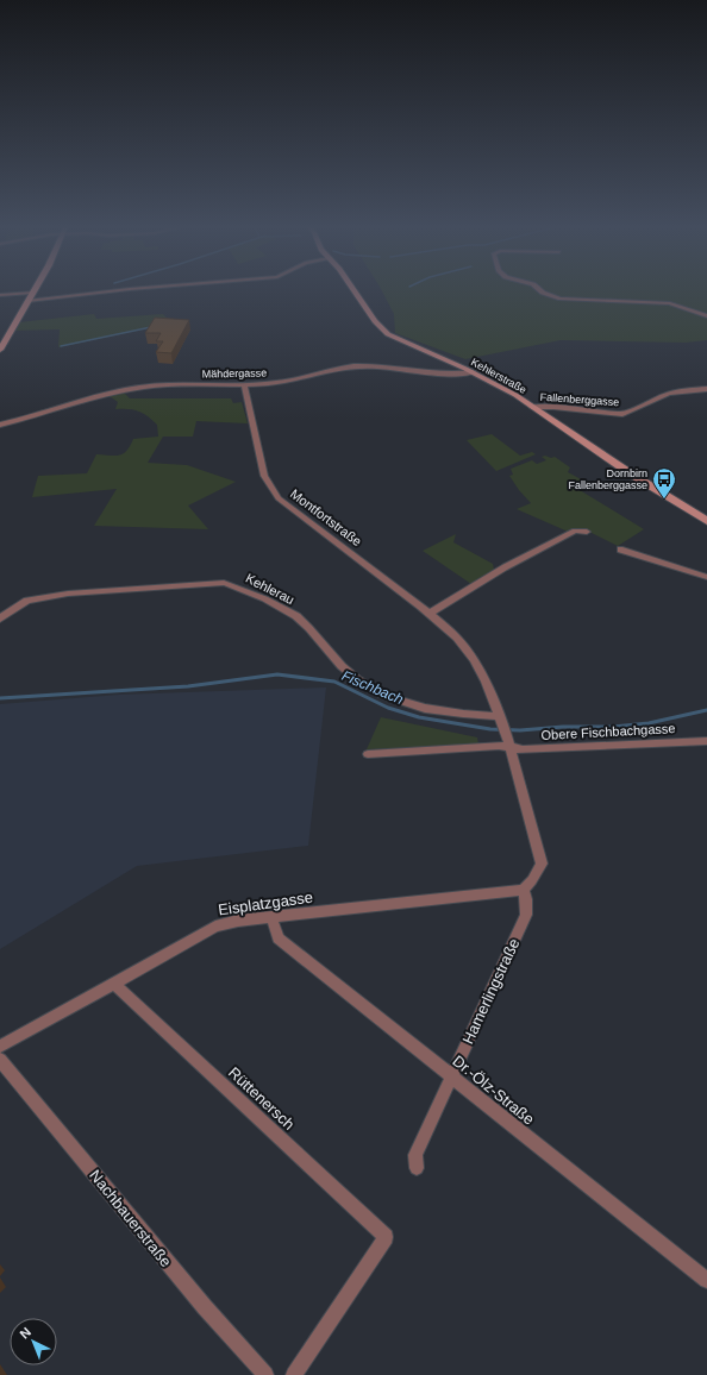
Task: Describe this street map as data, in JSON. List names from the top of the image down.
{
  "streets": {
    "street": [
      "Mähdergasse",
      "Kehlerstraße",
      "Fallenberggasse",
      "Montfortstraße",
      "Kehlerau",
      "Obere Fischbachgasse",
      "Eisplatzgasse",
      "Hamerlingstraße",
      "Dr.-Ölz-Straße",
      "Rüttenersch",
      "Nachbauerstraße"
    ]
  },
  "crossings": [
    ["Mähdergasse", "Kehlerstraße"],
    ["Mähdergasse", "Montfortstraße"],
    ["Kehlerstraße", "Fallenberggasse"],
    ["Montfortstraße", "Kehlerau"],
    ["Montfortstraße", "Obere Fischbachgasse"],
    ["Eisplatzgasse", "Hamerlingstraße"],
    ["Eisplatzgasse", "Dr.-Ölz-Straße"],
    ["Eisplatzgasse", "Rüttenersch"],
    ["Hamerlingstraße", "Dr.-Ölz-Straße"]
  ],
  "water": ["Fischbach"],
  "places": {
    "bus stop": ["Dornbirn Fallenberggasse"]
  },
  "north": "top left"
}
